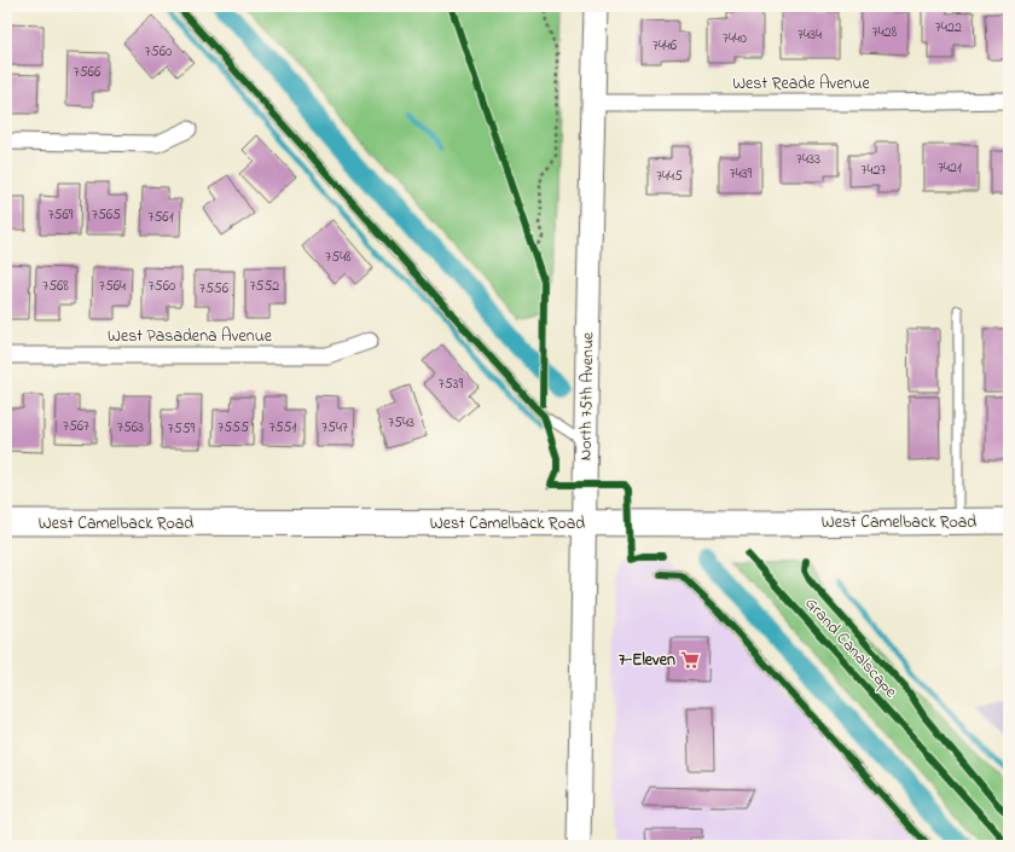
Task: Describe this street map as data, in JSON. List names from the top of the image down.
{
  "streets": {
    "main road": ["North 75th Avenue", "West Camelback Road"],
    "street": ["West Reade Avenue", "West Pasadena Avenue"],
    "cycle path": ["Grand Canalscape"]
  },
  "crossings": [
    ["West Reade Avenue", "North 75th Avenue"],
    ["North 75th Avenue", "West Camelback Road"]
  ],
  "places": {
    "supermarket": ["7-Eleven"]
  },
  "house_numbers": [
    "7422",
    "7428",
    "7434",
    "7440",
    "7446",
    "7560",
    "7566",
    "7433",
    "7421",
    "7427",
    "7439",
    "7445",
    "7569",
    "7565",
    "7561",
    "7548",
    "7568",
    "7564",
    "7560",
    "7552",
    "7556",
    "7539",
    "7543",
    "7567",
    "7563",
    "7555",
    "7551",
    "7547",
    "7559"
  ]
}
